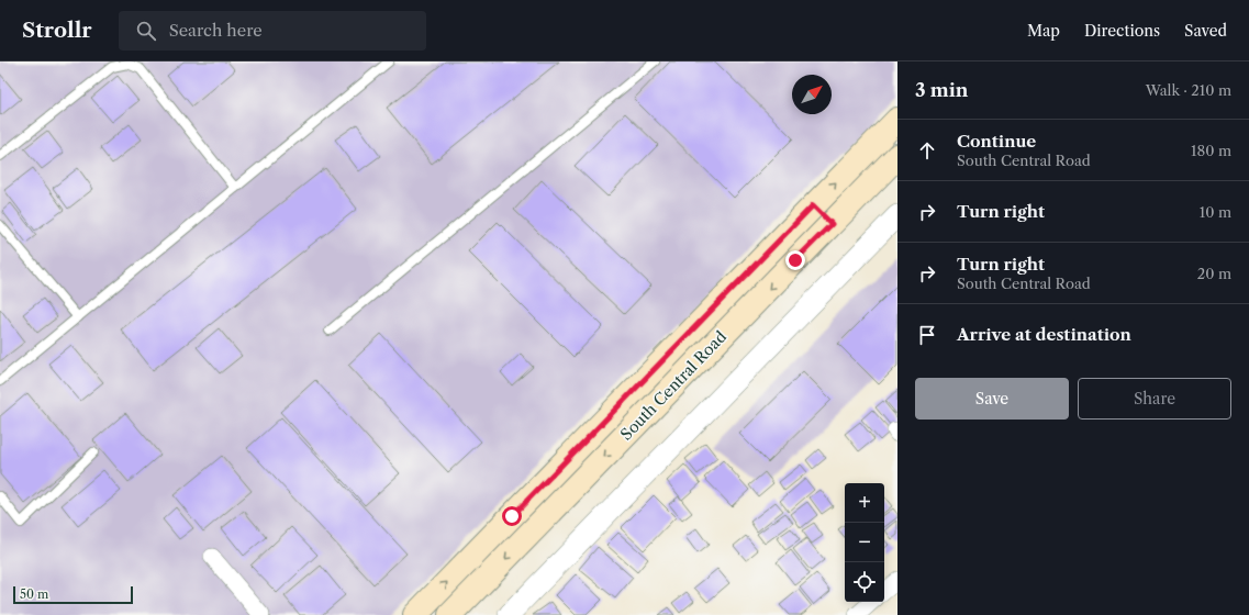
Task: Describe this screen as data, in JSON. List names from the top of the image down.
{
  "streets": {
    "main road": ["South Central Road"]
  },
  "scale_bar": "50 m",
  "north": "top right",
  "page": {
    "header": "Strollr",
    "search": "Search here",
    "nav": ["Map", "Directions", "Saved"],
    "heading": ["3 min", "Walk · 210 m"],
    "list": [
      ["Continue", "South Central Road", "180 m"],
      ["Turn right", "10 m"],
      ["Turn right", "South Central Road", "20 m"],
      "Arrive at destination"
    ],
    "buttons": ["Save", "Share"],
    "map_buttons": ["+", "−"],
    "scale": "50 m"
  }
}
